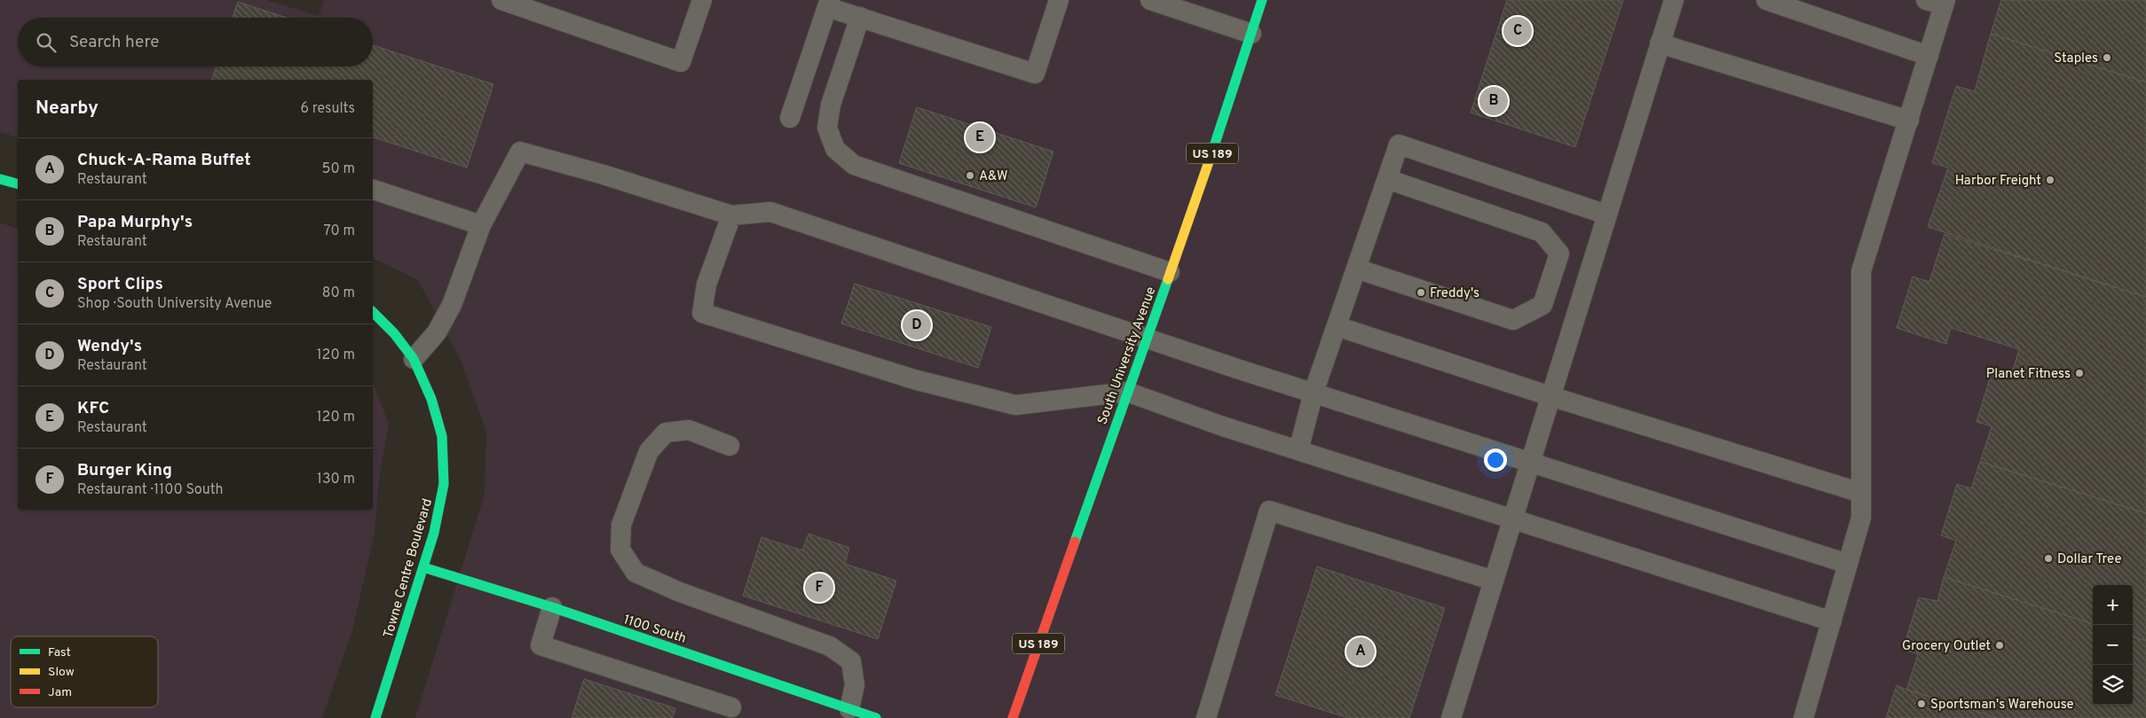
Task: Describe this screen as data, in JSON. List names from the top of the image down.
{
  "streets": {
    "main road": [
      "US 189",
      "South University Avenue",
      "Towne Centre Boulevard",
      "1100 South"
    ]
  },
  "crossings": [
    ["Towne Centre Boulevard", "1100 South"]
  ],
  "places": [
    "Staples",
    "A&W",
    "Harbor Freight",
    "Freddy's",
    "Planet Fitness",
    "Dollar Tree",
    "Grocery Outlet",
    "Sportsman's Warehouse"
  ],
  "legend": ["Fast", "Slow", "Jam"],
  "page": {
    "pins": [
      "C",
      "B",
      "E",
      "D",
      "F",
      "A"
    ],
    "search": "Search here",
    "heading": ["Nearby", "6 results"],
    "list": [
      {
        "mark": "A",
        "name": "Chuck-A-Rama Buffet",
        "note": "Restaurant",
        "value": "50 m"
      },
      {
        "mark": "B",
        "name": "Papa Murphy's",
        "note": "Restaurant",
        "value": "70 m"
      },
      {
        "mark": "C",
        "name": "Sport Clips",
        "note": "Shop · South University Avenue",
        "value": "80 m"
      },
      {
        "mark": "D",
        "name": "Wendy's",
        "note": "Restaurant",
        "value": "120 m"
      },
      {
        "mark": "E",
        "name": "KFC",
        "note": "Restaurant",
        "value": "120 m"
      },
      {
        "mark": "F",
        "name": "Burger King",
        "note": "Restaurant · 1100 South",
        "value": "130 m"
      }
    ],
    "map_buttons": ["+", "−"]
  }
}
